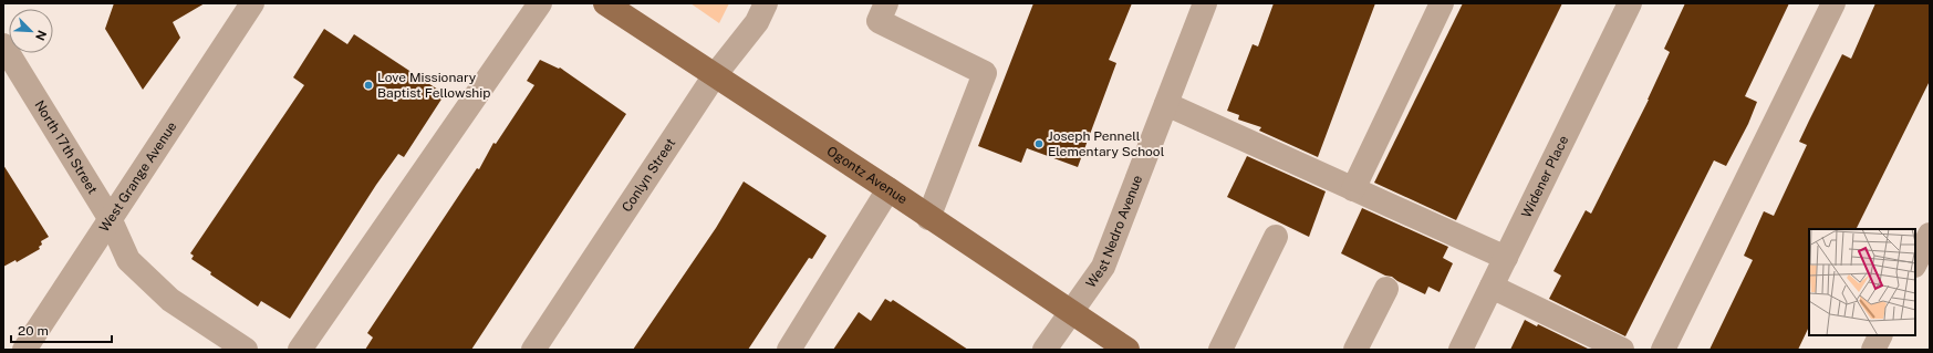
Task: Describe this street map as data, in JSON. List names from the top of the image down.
{
  "streets": {
    "main road": ["Ogontz Avenue"],
    "street": [
      "North 17th Street",
      "West Grange Avenue",
      "Conlyn Street",
      "Widener Place",
      "West Nedro Avenue"
    ]
  },
  "crossings": [
    ["North 17th Street", "West Grange Avenue"],
    ["Conlyn Street", "Ogontz Avenue"],
    ["Ogontz Avenue", "West Nedro Avenue"]
  ],
  "places": ["Love Missionary Baptist Fellowship", "Joseph Pennell Elementary School"],
  "scale_bar": "20 m",
  "north": "bottom right"
}
